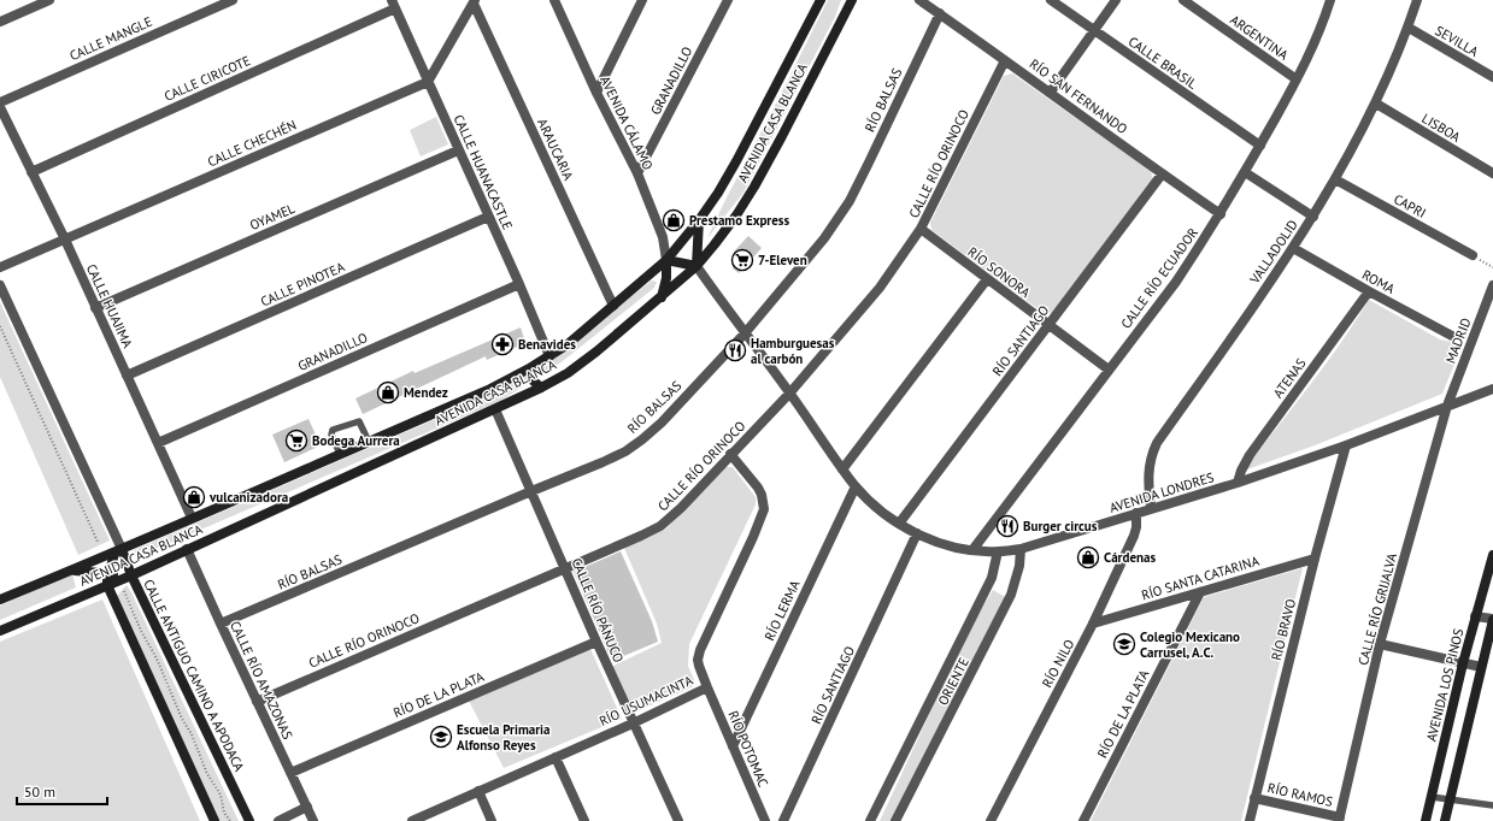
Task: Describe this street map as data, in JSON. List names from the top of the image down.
{
  "streets": {
    "street": [
      "ARGENTINA",
      "CALLE MANGLE",
      "SEVILLA",
      "CALLE BRASIL",
      "CALLE CIRICOTE",
      "GRANADILLO",
      "RÍO SAN FERNANDO",
      "RÍO BALSAS",
      "AVENIDA CÁLAMO",
      "AVENIDA CASA BLANCA",
      "LISBOA",
      "CALLE CHECHÉN",
      "ARAUCARIA",
      "CALLE RÍO ORINOCO",
      "CALLE HUANACASTLE",
      "CAPRI",
      "OYAMEL",
      "VALLADOLID",
      "RÍO SONORA",
      "CALLE RÍO ECUADOR",
      "ROMA",
      "CALLE PINOTEA",
      "CALLE HUAJIMA",
      "RÍO SANTIAGO",
      "MADRID",
      "ATENAS",
      "AVENIDA LONDRES",
      "RÍO SANTA CATARINA",
      "CALLE RÍO GRIJALVA",
      "CALLE RÍO PÁNUCO",
      "RÍO LERMA",
      "RÍO BRAVO",
      "RÍO NILO",
      "CALLE ANTIGUO CAMINO A APODACA",
      "CALLE RÍO AMAZONAS",
      "ORIENTE",
      "AVENIDA LOS PINOS",
      "RÍO DE LA PLATA",
      "RÍO USUMACINTA",
      "RÍO POTOMAC",
      "RÍO RAMOS"
    ]
  },
  "crossings": [
    ["ARGENTINA", "CALLE RÍO ECUADOR"],
    ["SEVILLA", "VALLADOLID"],
    ["CALLE BRASIL", "CALLE RÍO ECUADOR"],
    ["CALLE CIRICOTE", "CALLE HUANACASTLE"],
    ["CALLE CIRICOTE", "CALLE HUAJIMA"],
    ["GRANADILLO", "AVENIDA CÁLAMO"],
    ["GRANADILLO", "CALLE HUANACASTLE"],
    ["GRANADILLO", "CALLE HUAJIMA"],
    ["RÍO SAN FERNANDO", "RÍO BALSAS"],
    ["RÍO SAN FERNANDO", "CALLE RÍO ORINOCO"],
    ["RÍO SAN FERNANDO", "CALLE RÍO ECUADOR"],
    ["RÍO SAN FERNANDO", "RÍO SANTIAGO"],
    ["RÍO BALSAS", "AVENIDA LONDRES"],
    ["RÍO BALSAS", "CALLE RÍO PÁNUCO"],
    ["RÍO BALSAS", "CALLE RÍO AMAZONAS"],
    ["AVENIDA CÁLAMO", "AVENIDA CASA BLANCA"],
    ["AVENIDA CASA BLANCA", "ARAUCARIA"],
    ["AVENIDA CASA BLANCA", "CALLE HUANACASTLE"],
    ["AVENIDA CASA BLANCA", "CALLE HUAJIMA"],
    ["AVENIDA CASA BLANCA", "AVENIDA LONDRES"],
    ["AVENIDA CASA BLANCA", "CALLE RÍO PÁNUCO"],
    ["AVENIDA CASA BLANCA", "CALLE ANTIGUO CAMINO A APODACA"],
    ["AVENIDA CASA BLANCA", "CALLE RÍO AMAZONAS"],
    ["LISBOA", "VALLADOLID"],
    ["CALLE CHECHÉN", "CALLE HUANACASTLE"],
    ["CALLE CHECHÉN", "CALLE HUAJIMA"],
    ["CALLE RÍO ORINOCO", "RÍO SONORA"],
    ["CALLE RÍO ORINOCO", "AVENIDA LONDRES"],
    ["CALLE RÍO ORINOCO", "CALLE RÍO PÁNUCO"],
    ["CALLE RÍO ORINOCO", "CALLE RÍO AMAZONAS"],
    ["CALLE RÍO ORINOCO", "RÍO USUMACINTA"],
    ["CALLE HUANACASTLE", "OYAMEL"],
    ["CALLE HUANACASTLE", "CALLE PINOTEA"],
    ["CAPRI", "VALLADOLID"],
    ["OYAMEL", "CALLE HUAJIMA"],
    ["VALLADOLID", "ROMA"],
    ["VALLADOLID", "AVENIDA LONDRES"],
    ["RÍO SONORA", "CALLE RÍO ECUADOR"],
    ["RÍO SONORA", "RÍO SANTIAGO"],
    ["CALLE RÍO ECUADOR", "AVENIDA LONDRES"],
    ["ROMA", "ATENAS"],
    ["CALLE PINOTEA", "CALLE HUAJIMA"],
    ["RÍO SANTIAGO", "AVENIDA LONDRES"],
    ["MADRID", "AVENIDA LONDRES"],
    ["MADRID", "CALLE RÍO GRIJALVA"],
    ["ATENAS", "AVENIDA LONDRES"],
    ["AVENIDA LONDRES", "CALLE RÍO GRIJALVA"],
    ["AVENIDA LONDRES", "RÍO LERMA"],
    ["AVENIDA LONDRES", "RÍO BRAVO"],
    ["AVENIDA LONDRES", "RÍO NILO"],
    ["AVENIDA LONDRES", "ORIENTE"],
    ["RÍO SANTA CATARINA", "RÍO BRAVO"],
    ["RÍO SANTA CATARINA", "RÍO NILO"],
    ["RÍO SANTA CATARINA", "RÍO DE LA PLATA"],
    ["CALLE RÍO GRIJALVA", "RÍO RAMOS"],
    ["CALLE RÍO PÁNUCO", "RÍO DE LA PLATA"],
    ["CALLE RÍO PÁNUCO", "RÍO USUMACINTA"],
    ["RÍO LERMA", "RÍO POTOMAC"],
    ["RÍO BRAVO", "RÍO RAMOS"],
    ["CALLE RÍO AMAZONAS", "RÍO DE LA PLATA"],
    ["RÍO USUMACINTA", "RÍO POTOMAC"]
  ],
  "places": {
    "shop": [
      "Prestamo Express",
      "Mendez",
      "vulcanizadora",
      "Cárdenas"
    ],
    "supermarket": ["7-Eleven", "Bodega Aurrera"],
    "pharmacy": ["Benavides"],
    "restaurant": ["Hamburguesas al carbón", "Burger circus"],
    "school or university": ["Colegio Mexicano Carrusel, A.C.", "Escuela Primaria Alfonso Reyes"]
  },
  "scale_bar": "50 m"
}
